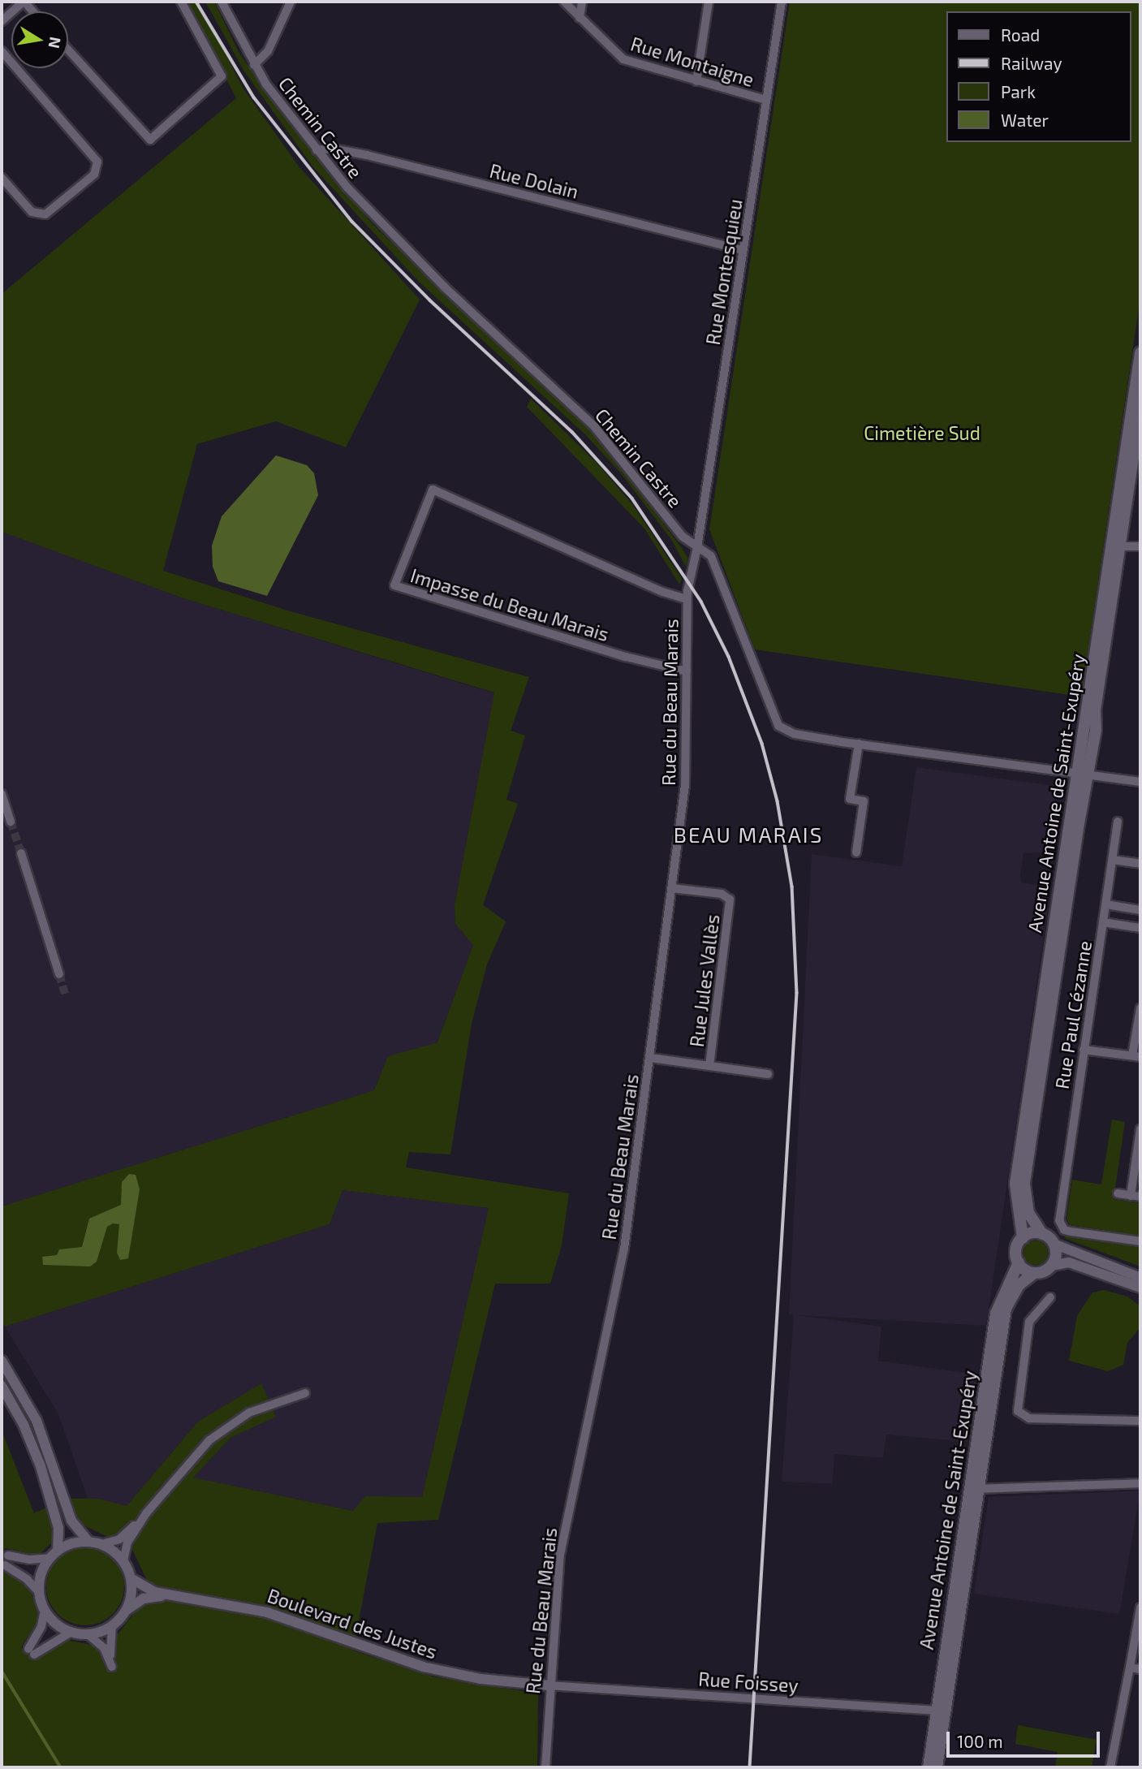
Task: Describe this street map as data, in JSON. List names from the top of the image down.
{
  "streets": {
    "main road": ["Avenue Antoine de Saint-Exupéry"],
    "street": [
      "Rue Montaigne",
      "Chemin Castre",
      "Rue Dolain",
      "Rue Montesquieu",
      "Impasse du Beau Marais",
      "Rue du Beau Marais",
      "Rue Jules Vallès",
      "Rue Paul Cézanne",
      "Boulevard des Justes",
      "Rue Foissey"
    ]
  },
  "crossings": [
    ["Rue Montaigne", "Rue Montesquieu"],
    ["Chemin Castre", "Rue Dolain"],
    ["Chemin Castre", "Rue Montesquieu"],
    ["Chemin Castre", "Rue du Beau Marais"],
    ["Chemin Castre", "Avenue Antoine de Saint-Exupéry"],
    ["Rue Dolain", "Rue Montesquieu"],
    ["Rue Montesquieu", "Rue du Beau Marais"],
    ["Impasse du Beau Marais", "Rue du Beau Marais"],
    ["Rue du Beau Marais", "Rue Jules Vallès"],
    ["Rue du Beau Marais", "Boulevard des Justes"],
    ["Rue du Beau Marais", "Rue Foissey"],
    ["Avenue Antoine de Saint-Exupéry", "Rue Foissey"],
    ["Boulevard des Justes", "Rue Foissey"]
  ],
  "districts": ["BEAU MARAIS"],
  "parks": ["Cimetière Sud"],
  "legend": [
    "Road",
    "Railway",
    "Park",
    "Water"
  ],
  "scale_bar": "100 m",
  "north": "right"
}
